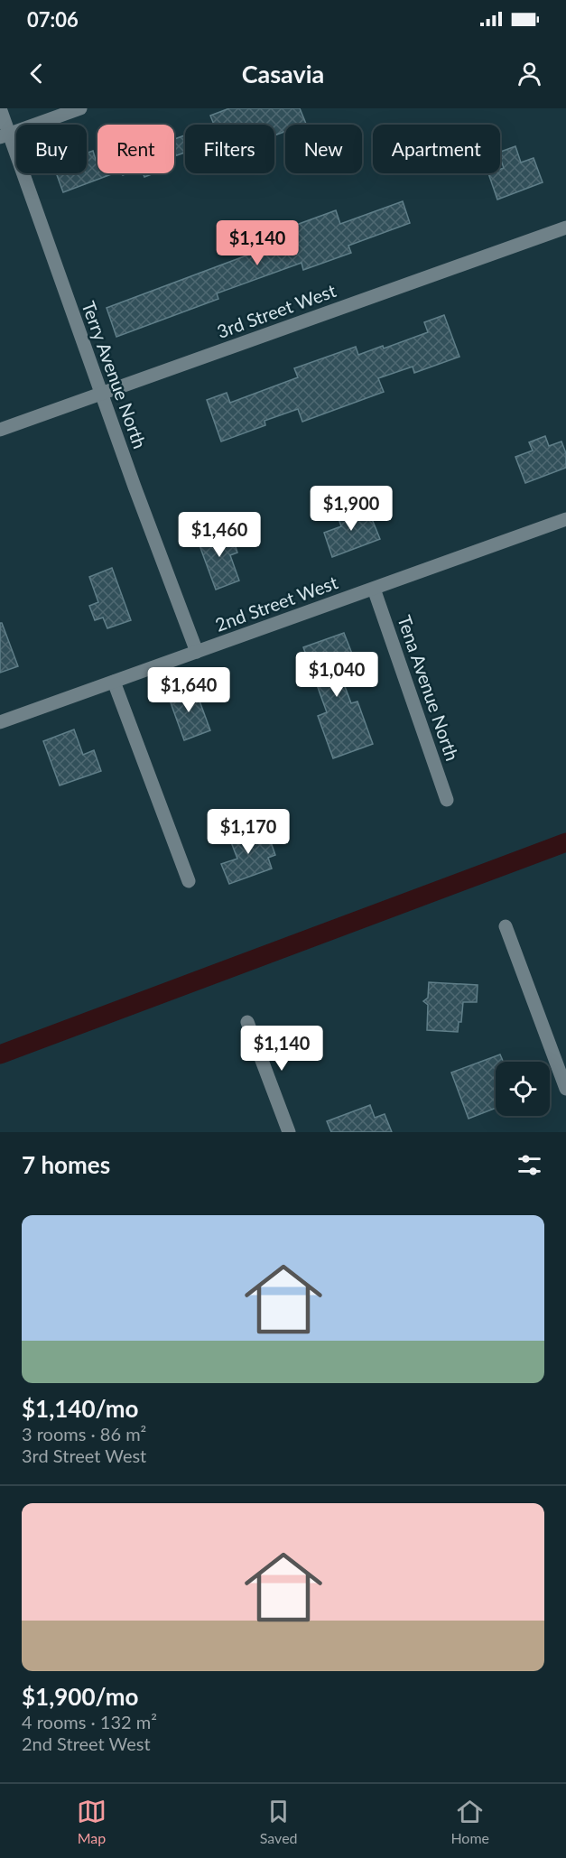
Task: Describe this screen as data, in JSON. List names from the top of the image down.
{
  "streets": {
    "street": [
      "3rd Street West",
      "Terry Avenue North",
      "2nd Street West",
      "Tena Avenue North"
    ]
  },
  "crossings": [
    ["3rd Street West", "Terry Avenue North"],
    ["Terry Avenue North", "2nd Street West"],
    ["2nd Street West", "Tena Avenue North"]
  ],
  "page": {
    "status": "07:06",
    "header": "Casavia",
    "chip": [
      "Buy",
      "Rent",
      "Filters",
      "New",
      "Apartment"
    ],
    "price": [
      "$1,140",
      "$1,900",
      "$1,460",
      "$1,040",
      "$1,640",
      "$1,170",
      "$1,140"
    ],
    "heading": "7 homes",
    "list": [
      {
        "name": "$1,140/mo",
        "note": "3 rooms · 86 m² · 3rd Street West"
      },
      {
        "name": "$1,900/mo",
        "note": "4 rooms · 132 m² · 2nd Street West"
      }
    ],
    "tabs": ["Map", "Saved", "Home"]
  }
}
